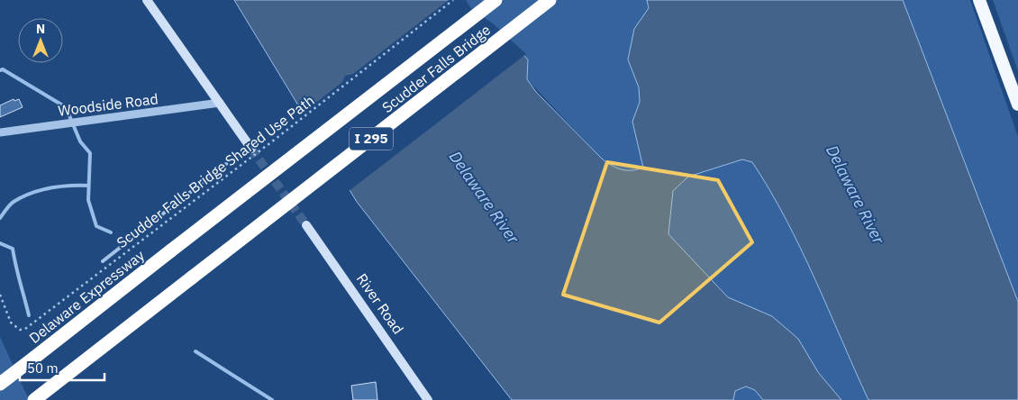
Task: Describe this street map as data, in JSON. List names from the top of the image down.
{
  "streets": {
    "highway": ["Scudder Falls Bridge", "I 295", "Delaware Expressway"],
    "main road": ["River Road"],
    "street": ["Woodside Road"],
    "path": ["Scudder Falls Bridge Shared Use Path"]
  },
  "crossings": [
    ["Scudder Falls Bridge", "Delaware Expressway"]
  ],
  "water": ["Delaware River"],
  "scale_bar": "50 m",
  "north": "top"
}
